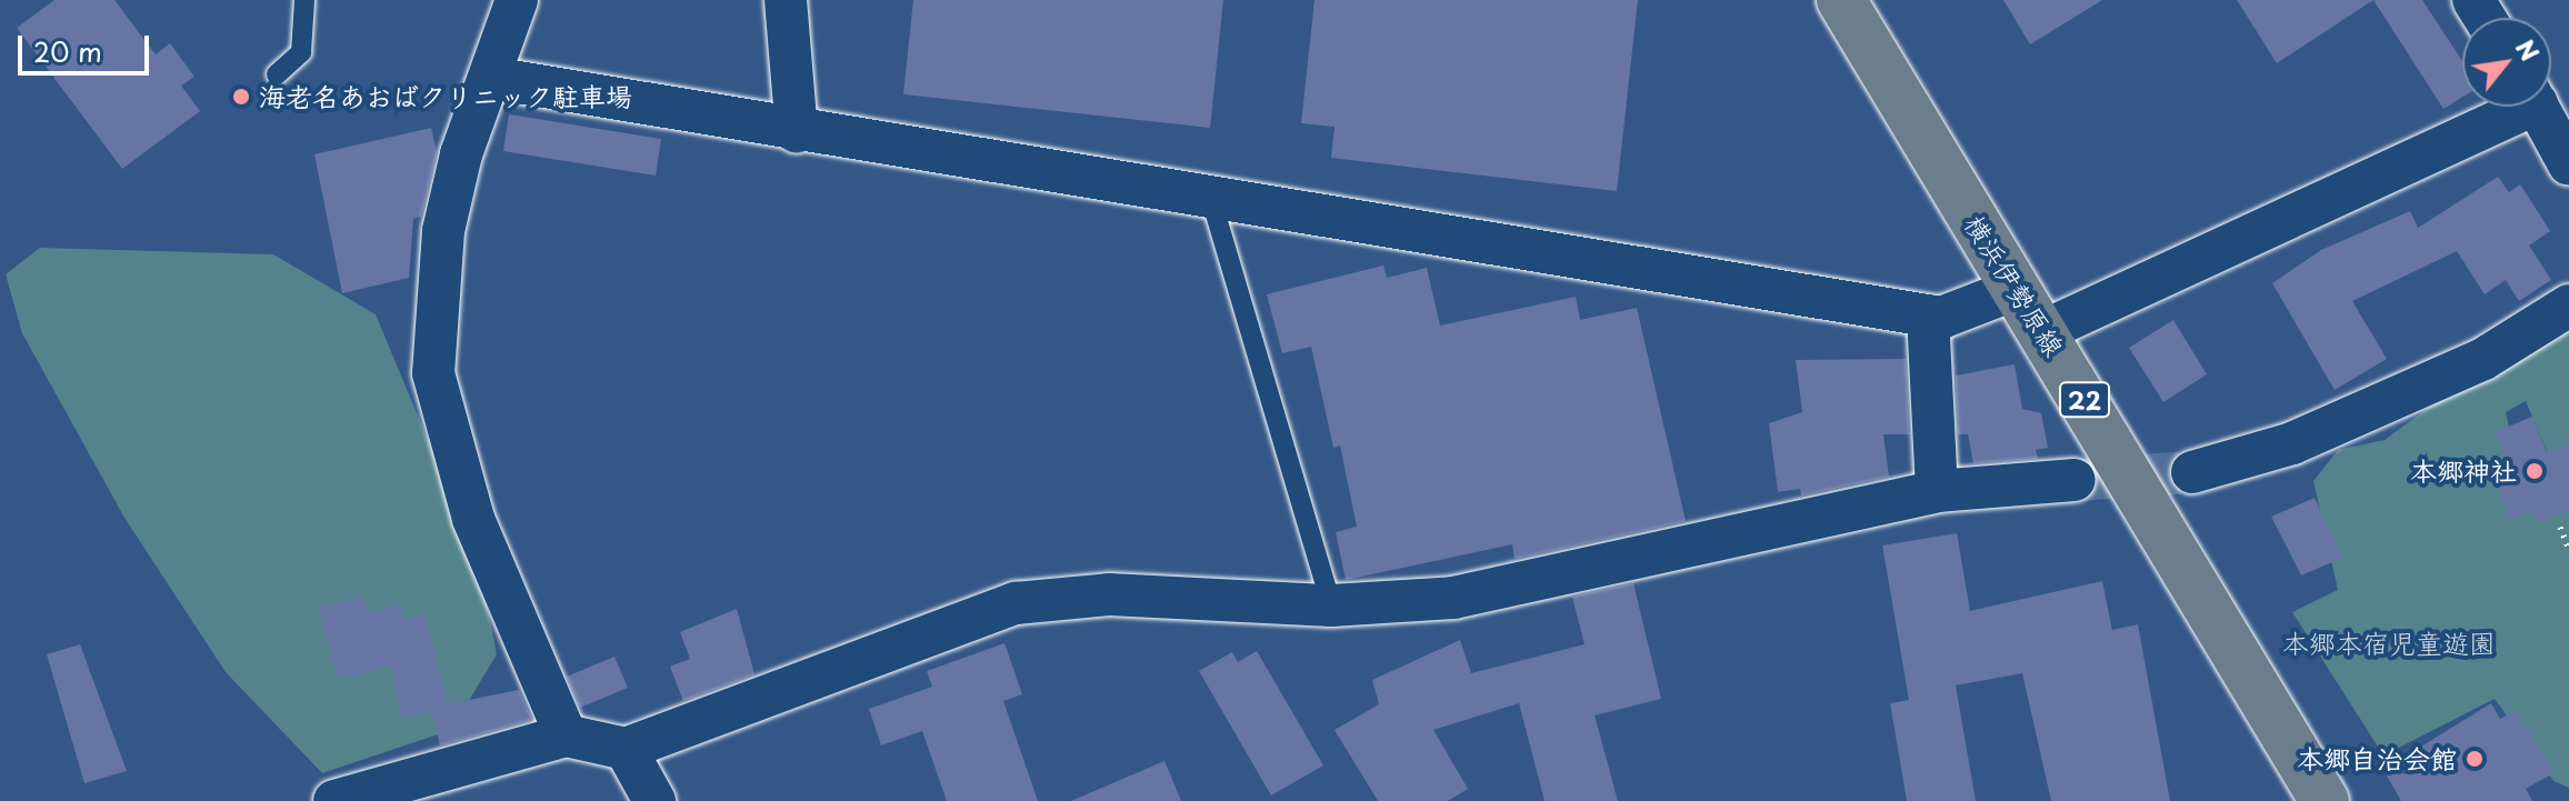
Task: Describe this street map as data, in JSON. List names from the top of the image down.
{
  "streets": {
    "main road": ["横浜伊勢原線", "22"]
  },
  "parks": ["本郷本宿児童遊園"],
  "places": ["海老名あおばクリニック駐車場", "本郷神社", "本郷自治会館"],
  "scale_bar": "20 m",
  "north": "top right"
}
